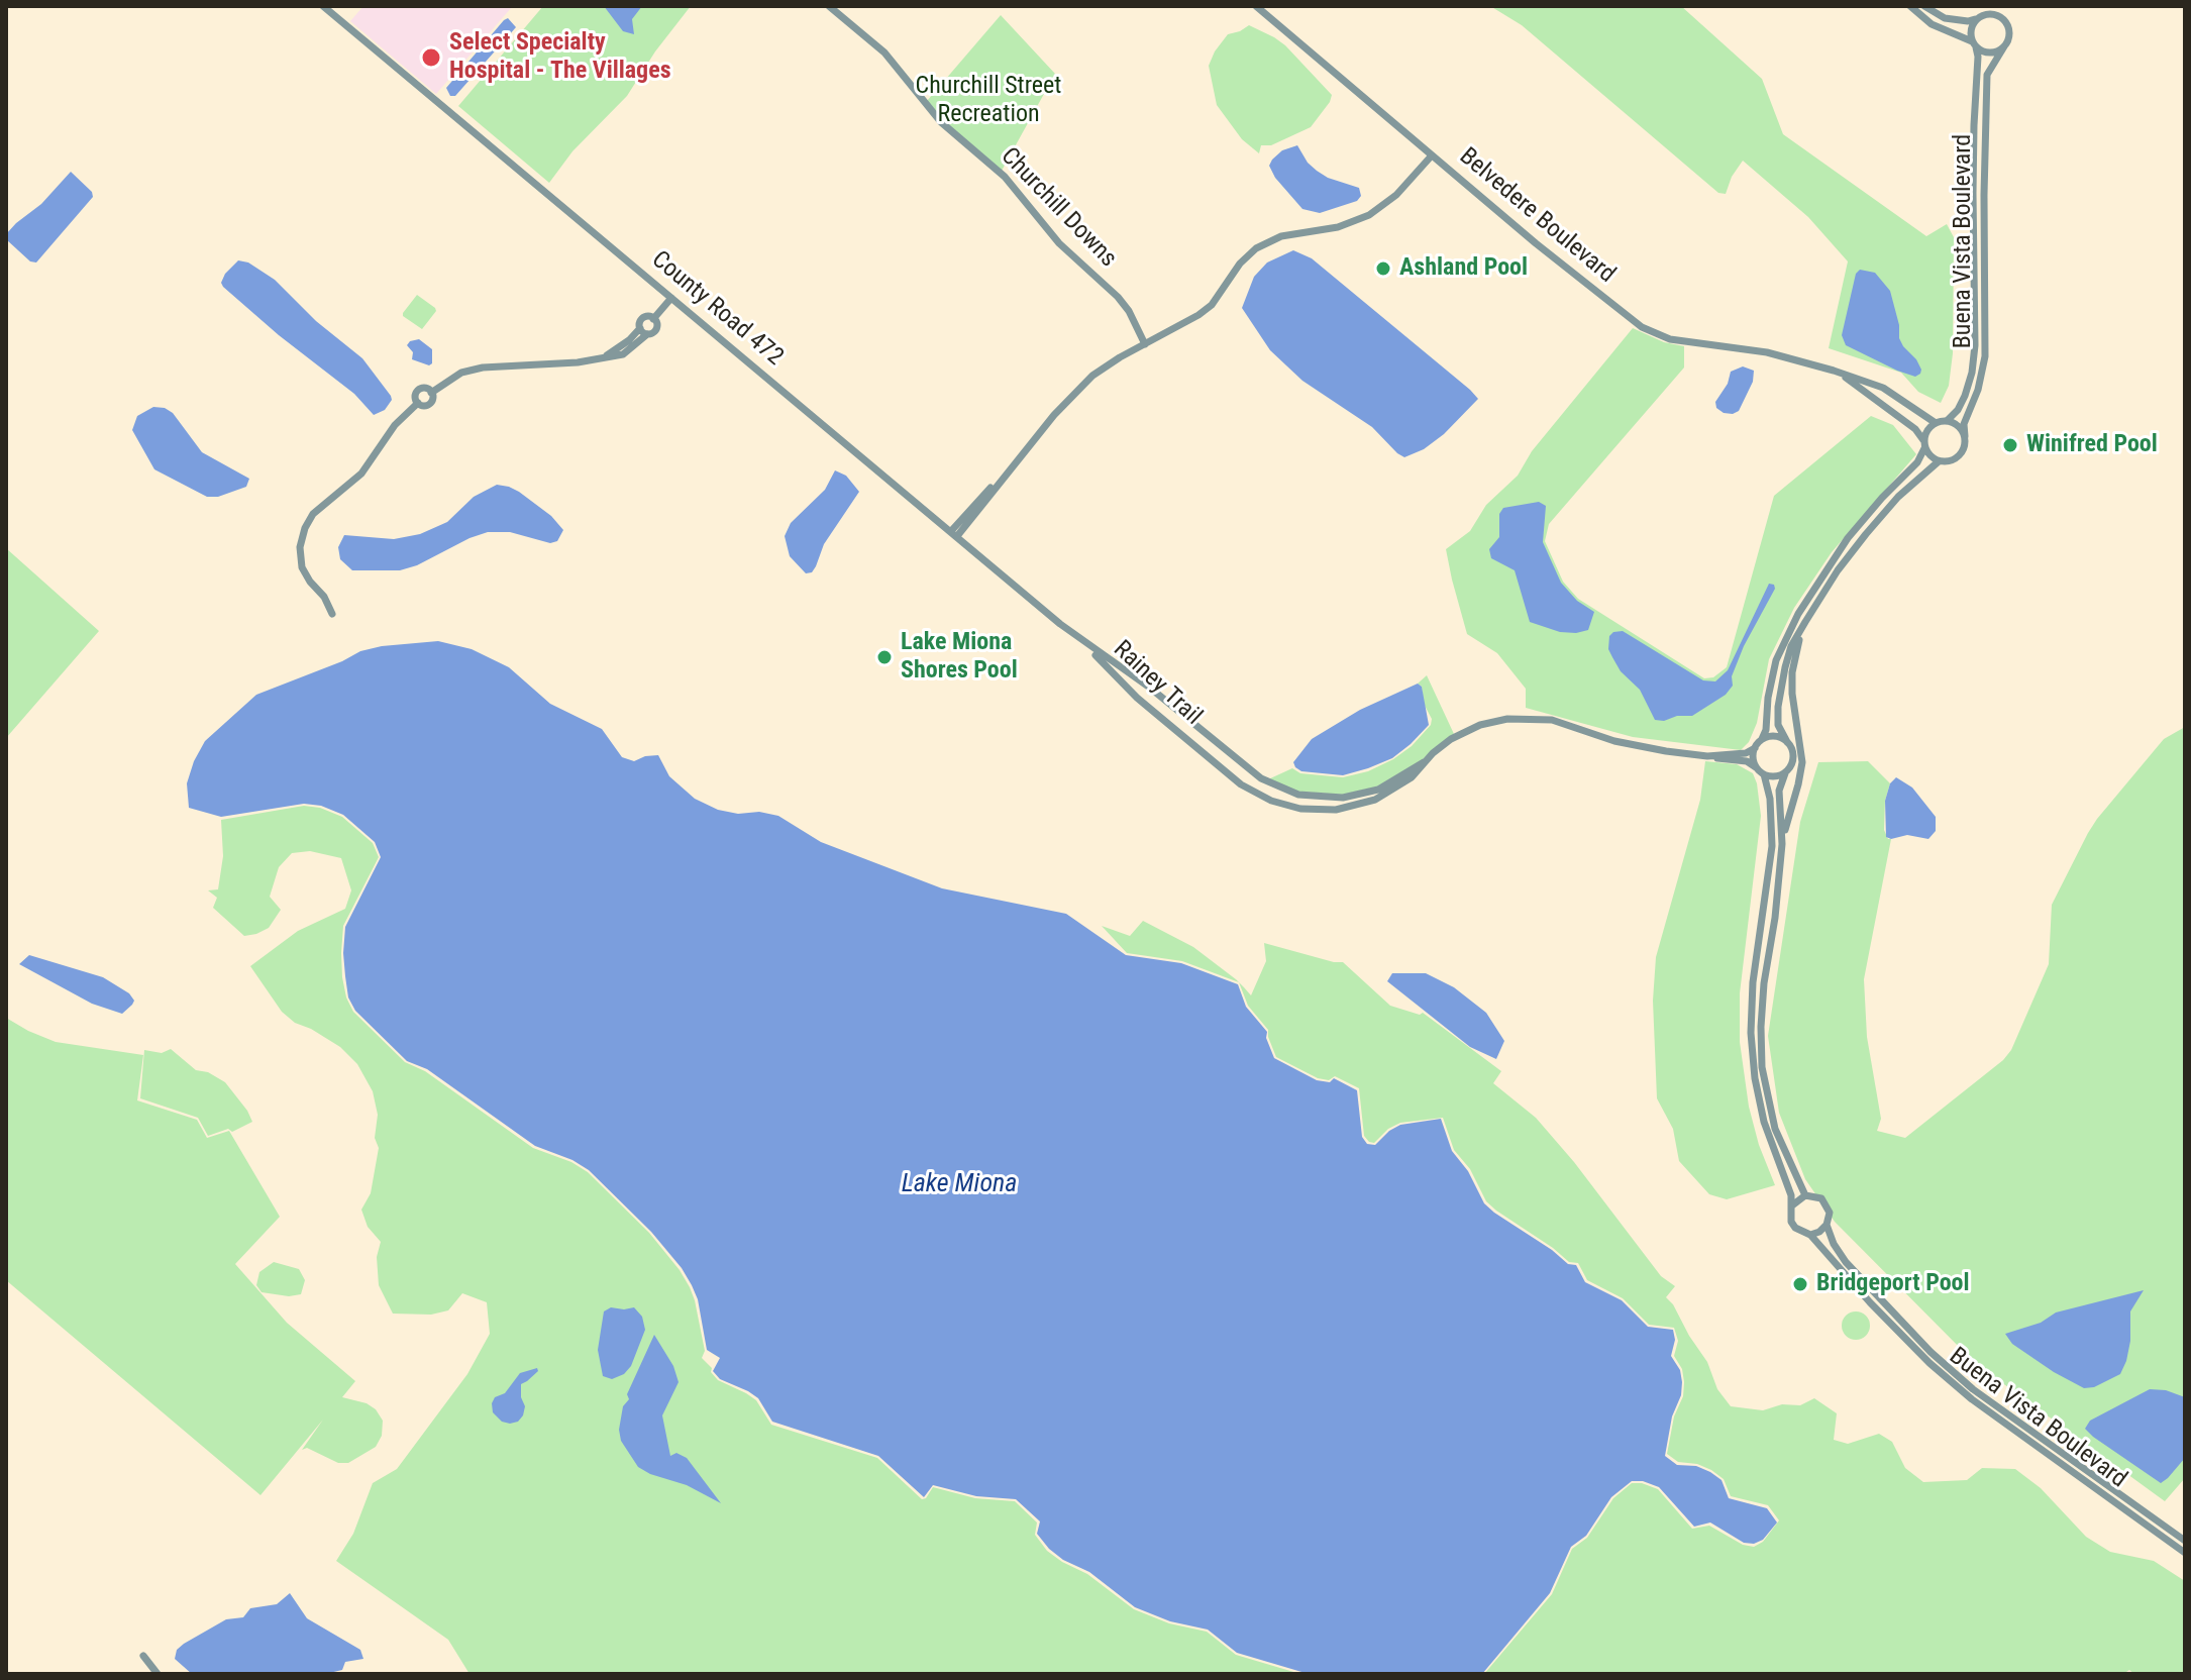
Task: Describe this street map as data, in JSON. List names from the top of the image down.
{
  "streets": {
    "street": [
      "Churchill Downs",
      "Belvedere Boulevard",
      "Buena Vista Boulevard",
      "County Road 472",
      "Rainey Trail"
    ]
  },
  "crossings": [
    ["Belvedere Boulevard", "Buena Vista Boulevard"],
    ["Buena Vista Boulevard", "Rainey Trail"],
    ["County Road 472", "Rainey Trail"]
  ],
  "water": ["Lake Miona"],
  "parks": ["Churchill Street Recreation"],
  "places": [
    "Select Specialty Hospital - The Villages",
    "Ashland Pool",
    "Winifred Pool",
    "Lake Miona Shores Pool",
    "Bridgeport Pool"
  ]
}
